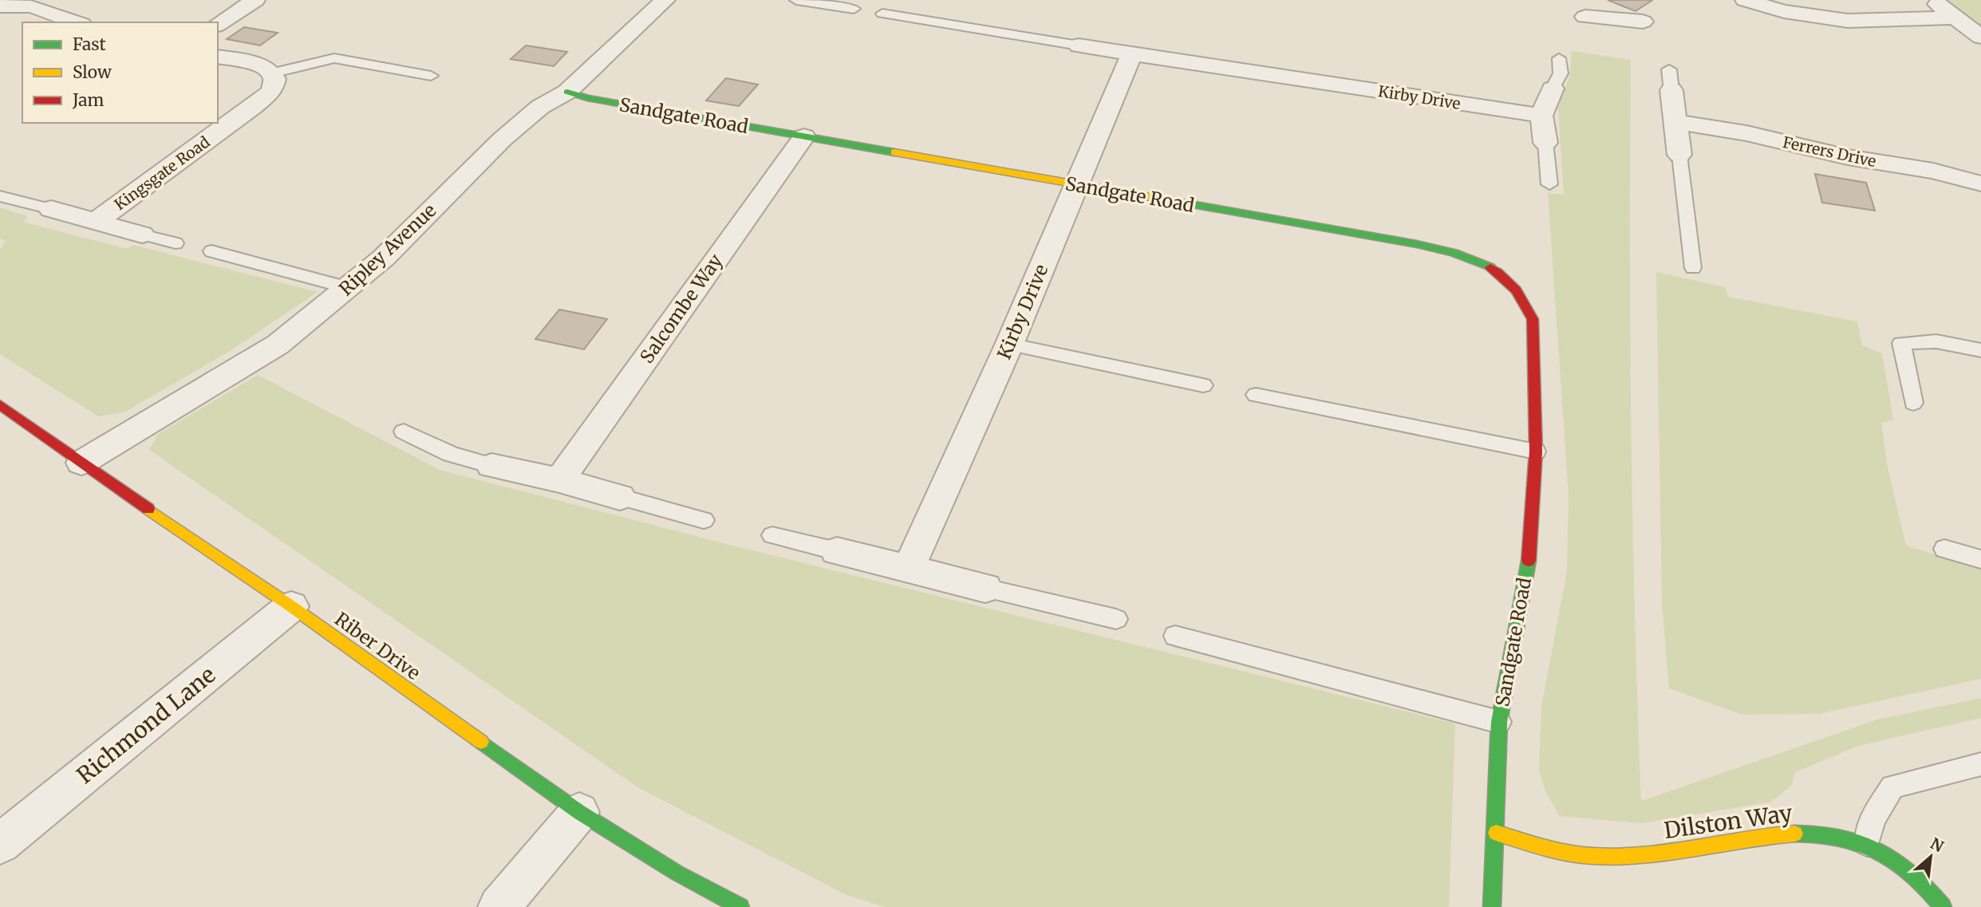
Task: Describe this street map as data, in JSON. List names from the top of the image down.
{
  "streets": {
    "street": [
      "Kirby Drive",
      "Sandgate Road",
      "Ferrers Drive",
      "Kingsgate Road",
      "Ripley Avenue",
      "Salcombe Way",
      "Riber Drive",
      "Richmond Lane",
      "Dilston Way"
    ]
  },
  "crossings": [
    ["Kirby Drive", "Sandgate Road"],
    ["Sandgate Road", "Ripley Avenue"],
    ["Sandgate Road", "Salcombe Way"],
    ["Sandgate Road", "Dilston Way"],
    ["Ripley Avenue", "Riber Drive"],
    ["Riber Drive", "Richmond Lane"]
  ],
  "legend": ["Fast", "Slow", "Jam"],
  "north": "top right"
}
